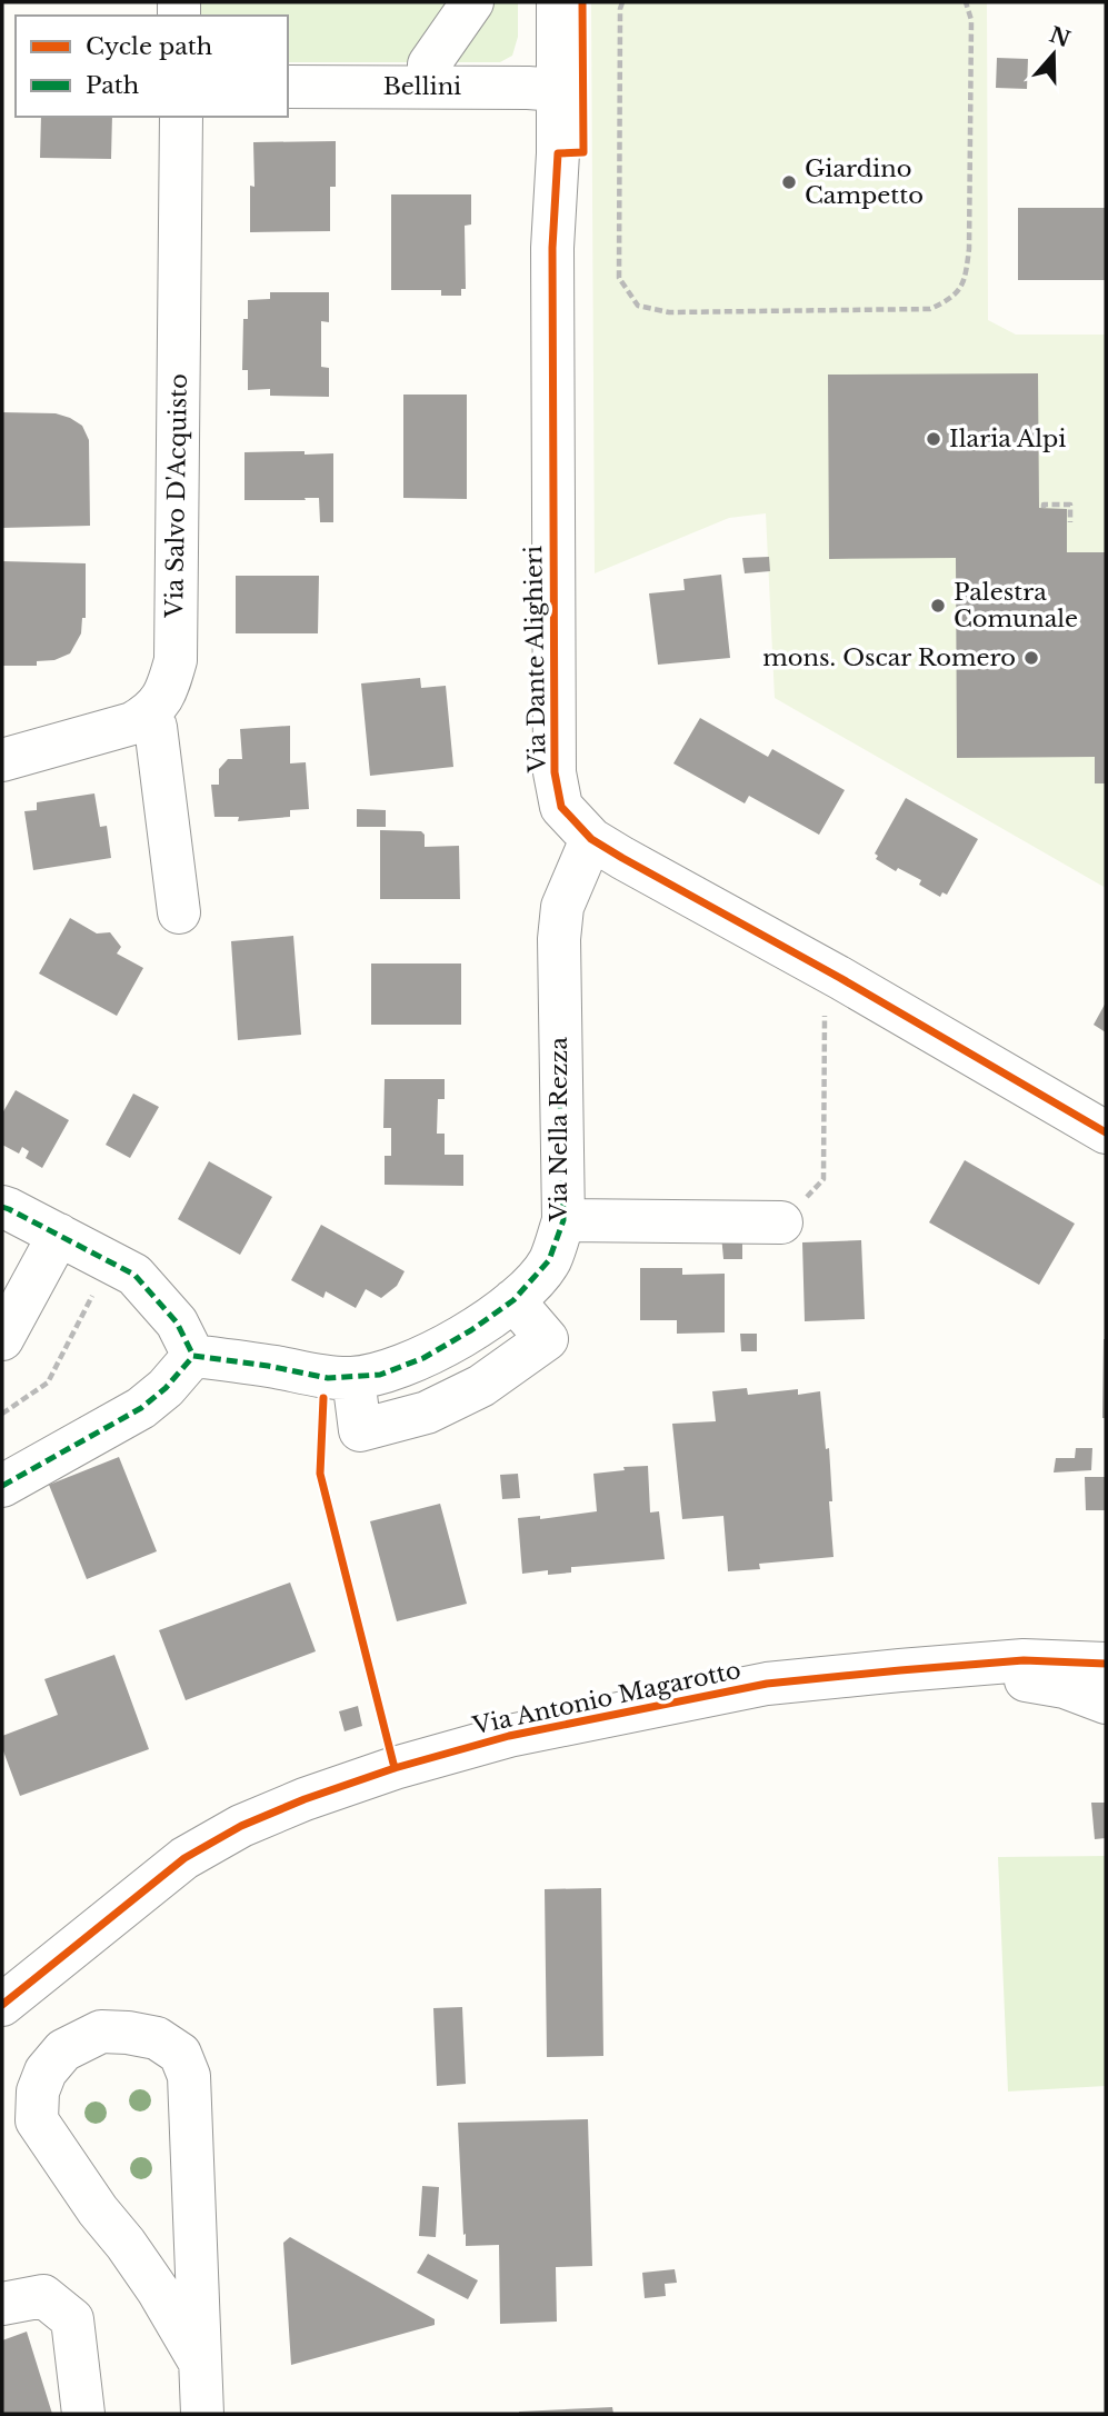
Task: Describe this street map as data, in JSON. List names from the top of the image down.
{
  "streets": {
    "street": [
      "Bellini",
      "Via Salvo D'Acquisto",
      "Via Dante Alighieri",
      "Via Nella Rezza",
      "Via Antonio Magarotto"
    ]
  },
  "crossings": [
    ["Bellini", "Via Dante Alighieri"],
    ["Via Dante Alighieri", "Via Nella Rezza"]
  ],
  "places": [
    "Giardino Campetto",
    "Ilaria Alpi",
    "Palestra Comunale",
    "mons. Oscar Romero"
  ],
  "legend": ["Cycle path", "Path"],
  "north": "top"
}
